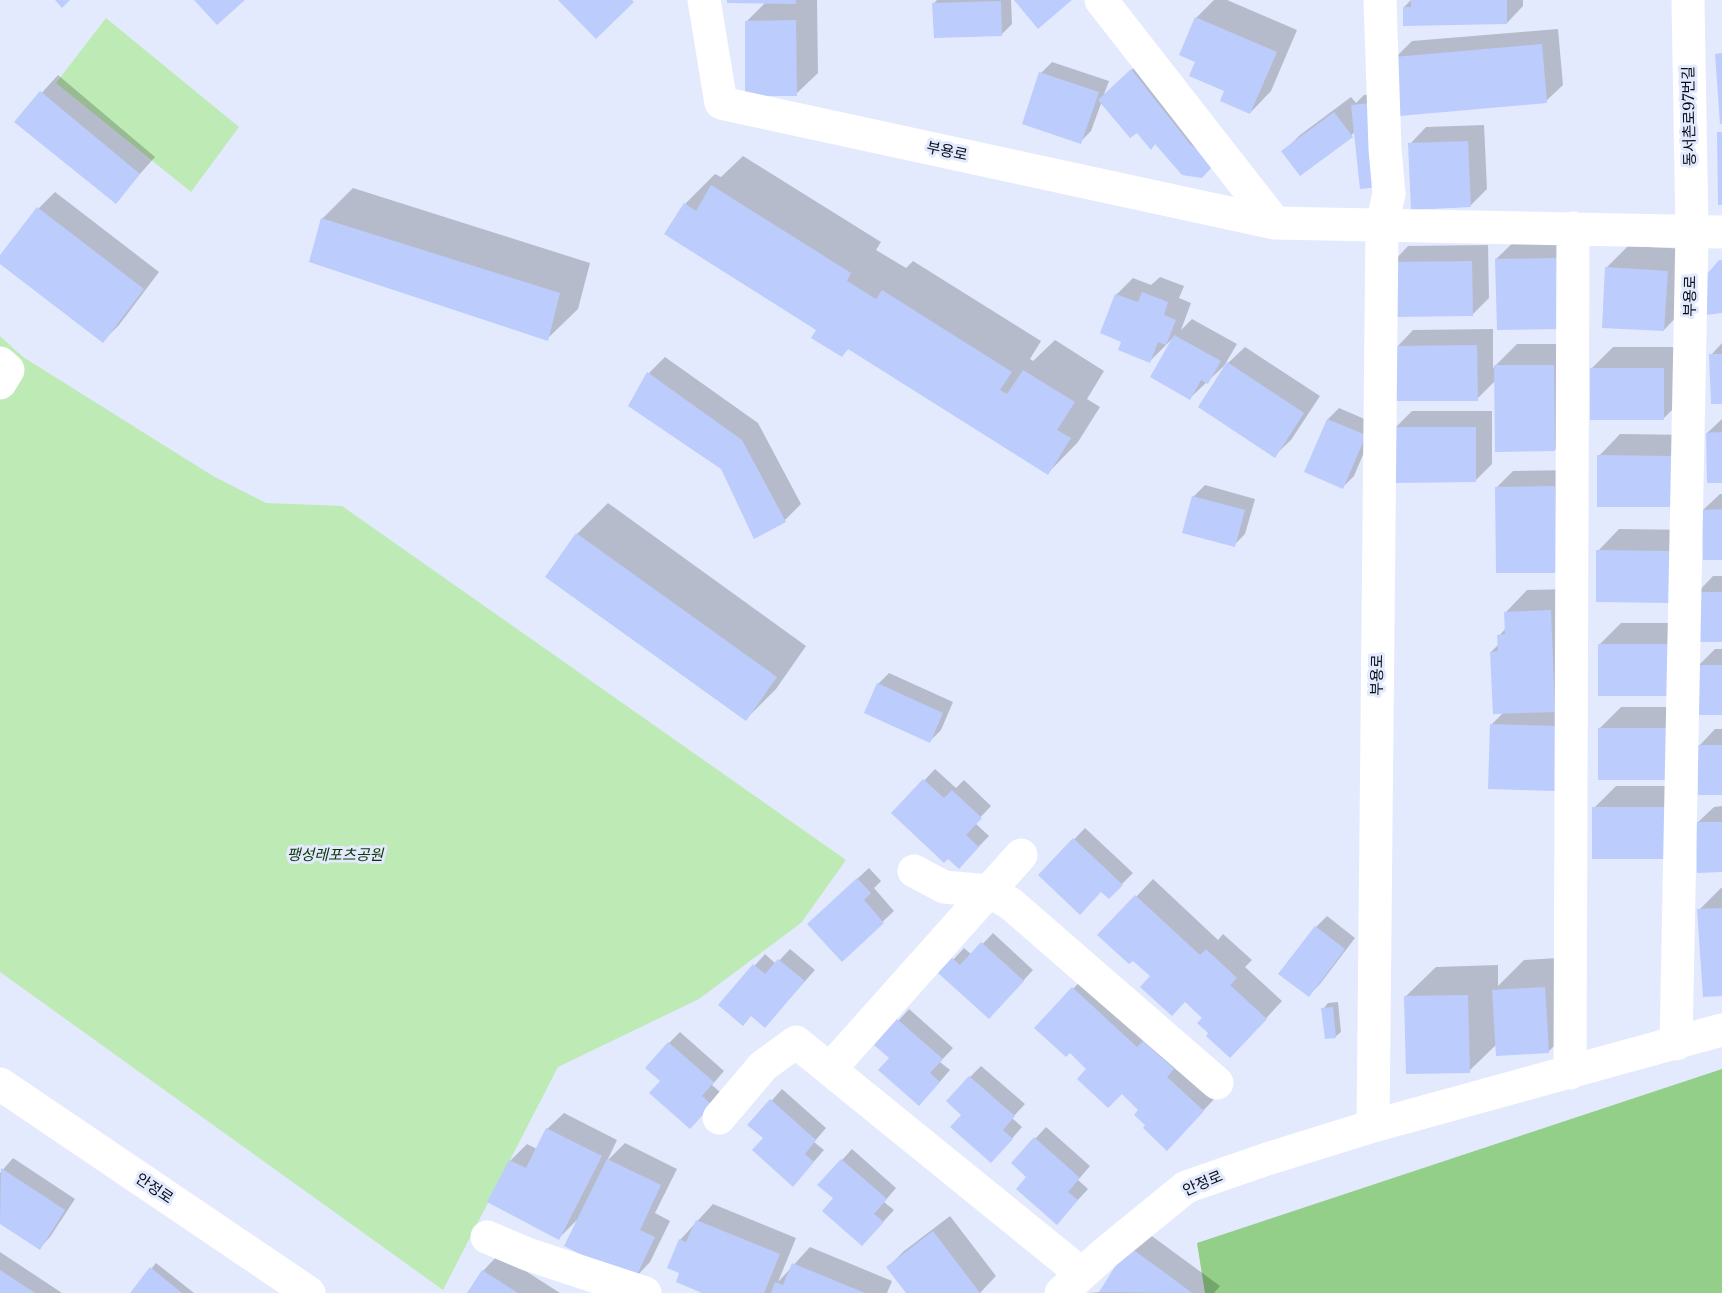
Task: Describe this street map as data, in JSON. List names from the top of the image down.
{
  "streets": {
    "street": ["동서촌로97번길", "부용로", "안정로"]
  },
  "crossings": [
    ["동서촌로97번길", "부용로"],
    ["부용로", "안정로"]
  ],
  "parks": ["팽성레포츠공원"]
}
